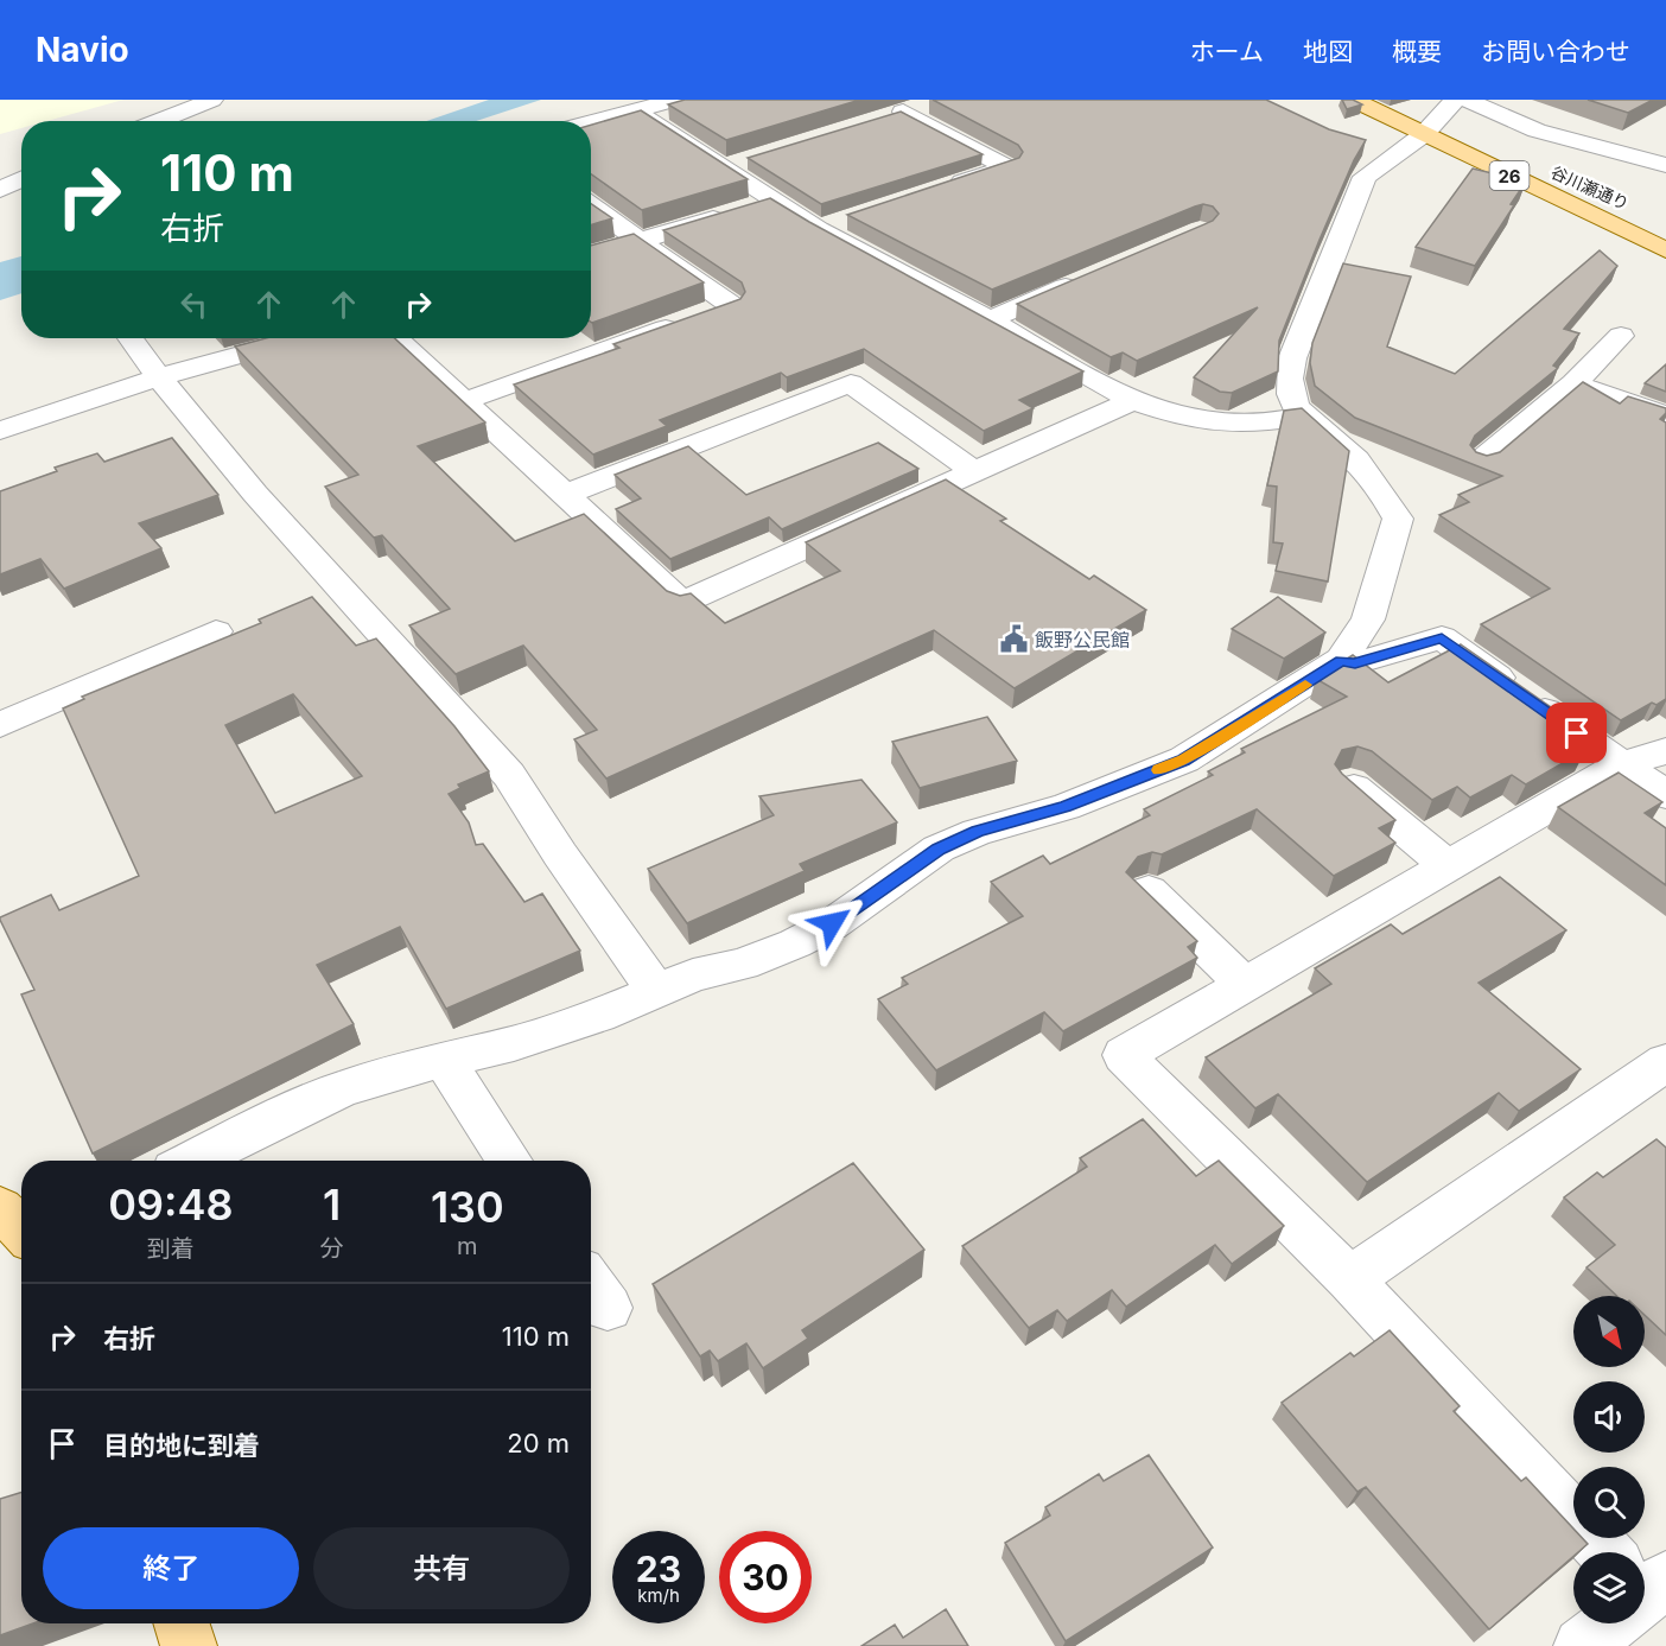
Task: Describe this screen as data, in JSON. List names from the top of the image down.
{
  "streets": {
    "main road": ["26"]
  },
  "places": {
    "public building": ["飯野公民館"]
  },
  "north": "bottom right",
  "page": {
    "header": "Navio",
    "nav": [
      "ホーム",
      "地図",
      "概要",
      "お問い合わせ"
    ],
    "turn": ["110 m", "右折"],
    "eta": [
      "09:48",
      "到着",
      "1",
      "分",
      "130",
      "m"
    ],
    "list": [
      {
        "name": "右折",
        "value": "110 m"
      },
      {
        "name": "目的地に到着",
        "value": "20 m"
      }
    ],
    "buttons": ["終了", "共有"],
    "speed": "23 km/h",
    "limit": "30"
  }
}
